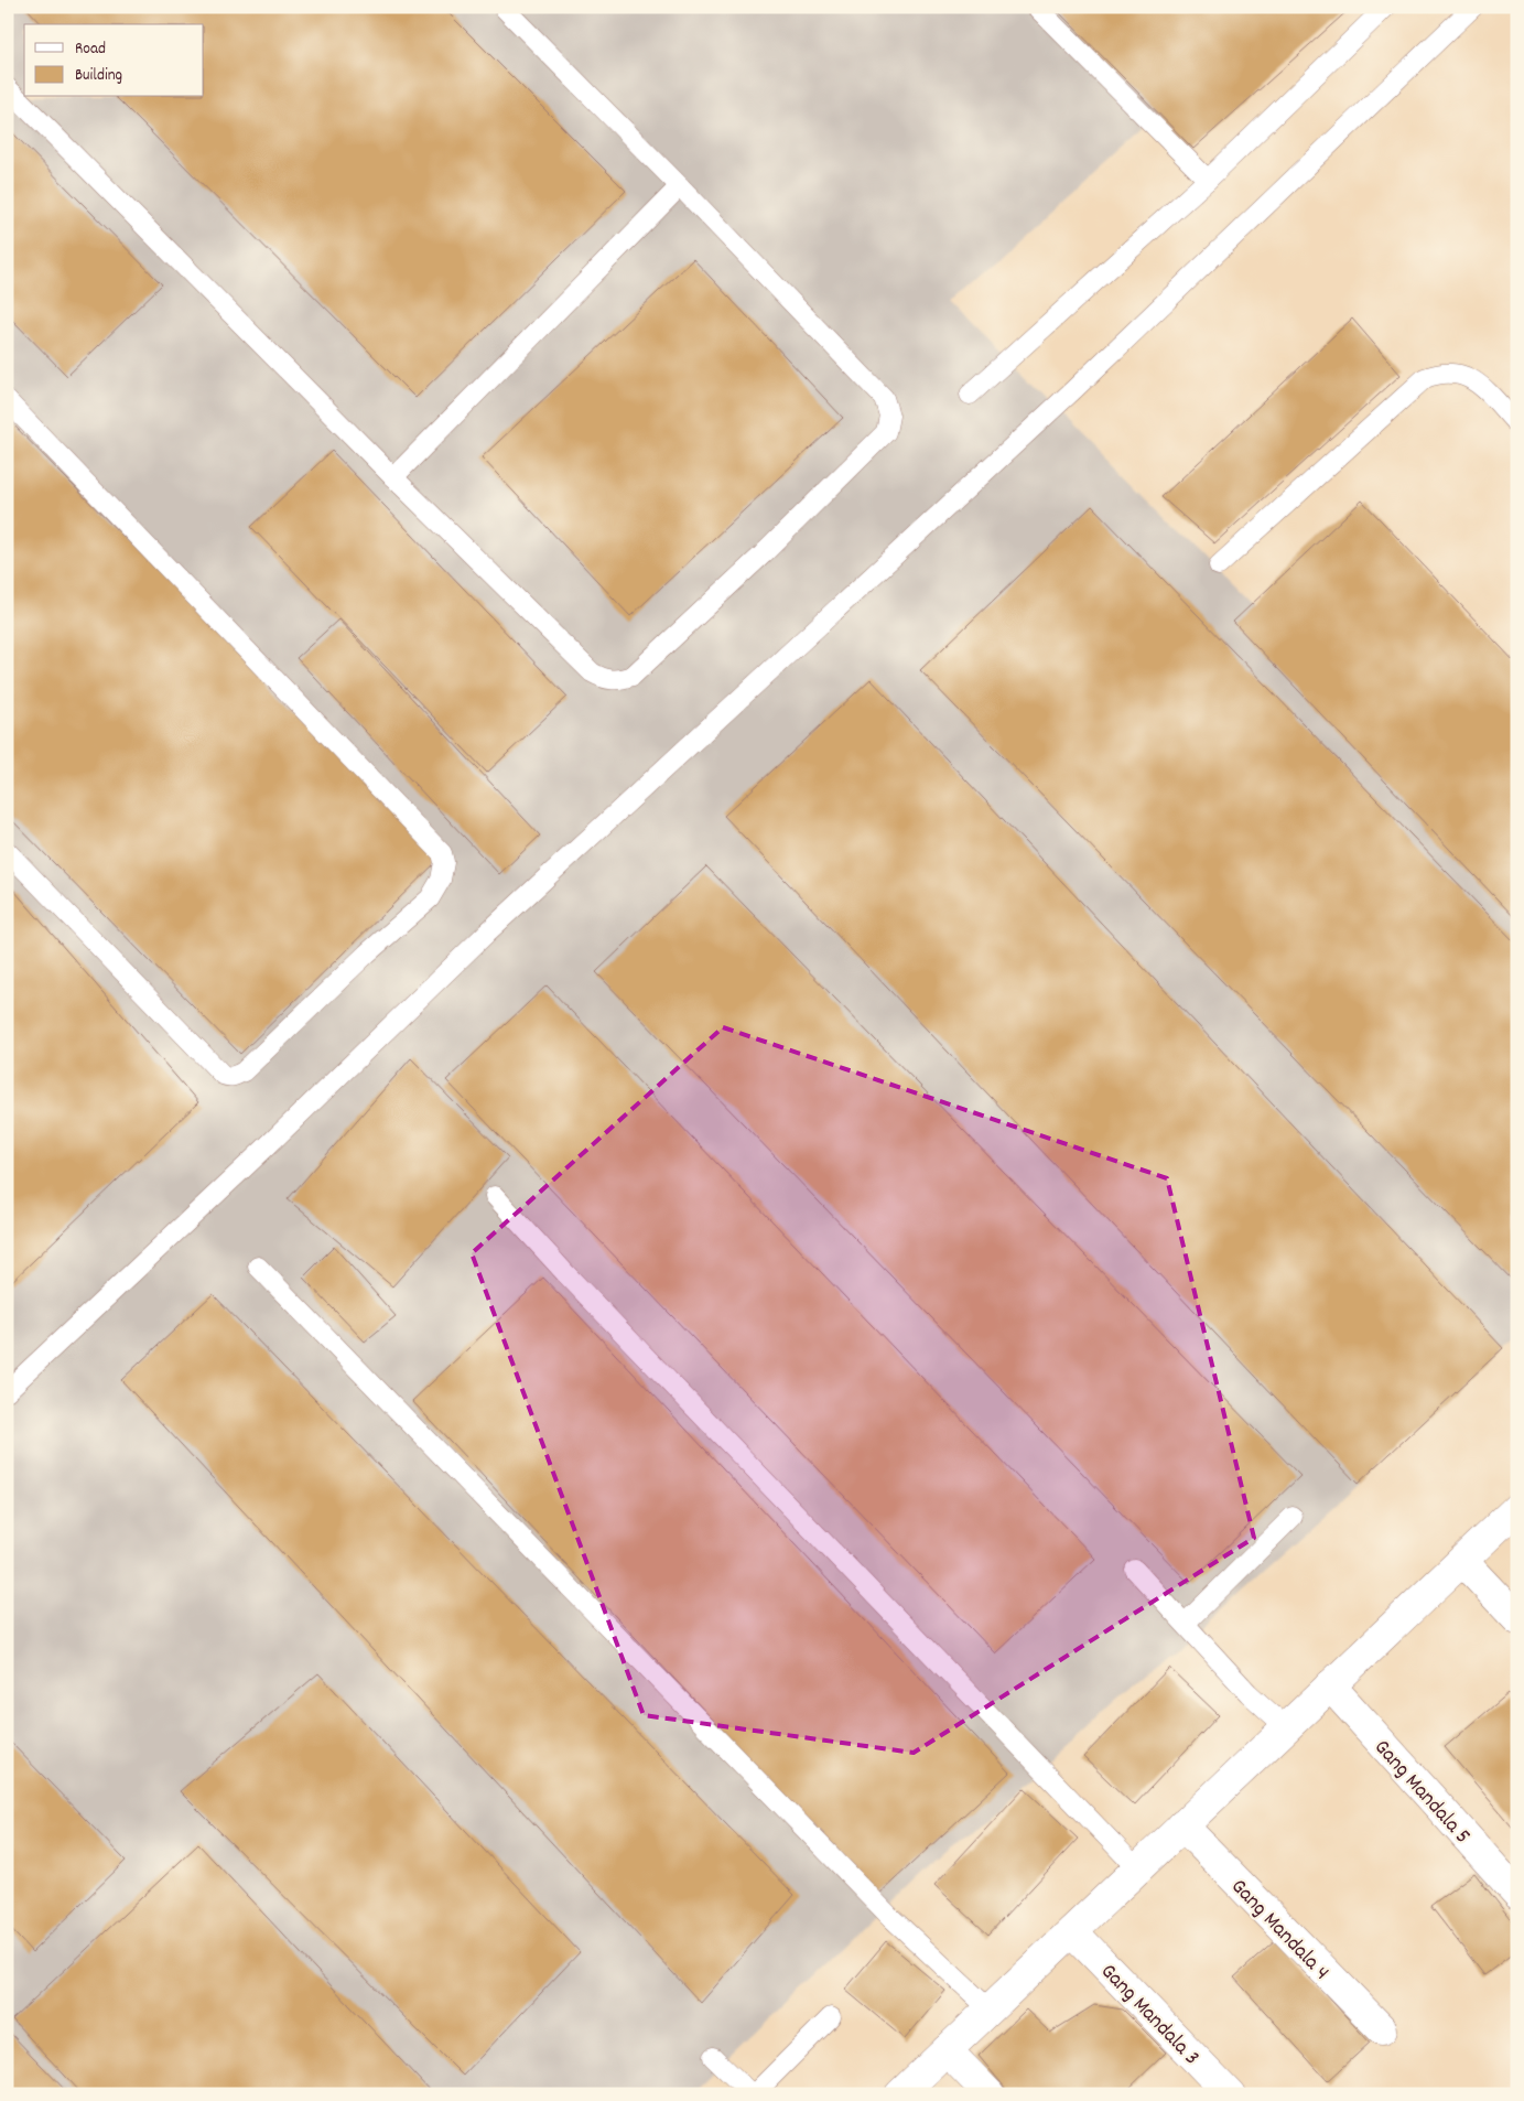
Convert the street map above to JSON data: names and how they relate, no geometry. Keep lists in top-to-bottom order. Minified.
{"streets":{"street":["Gang Mandala 5","Gang Mandala 4","Gang Mandala 3"]},"legend":["Road","Building"]}
